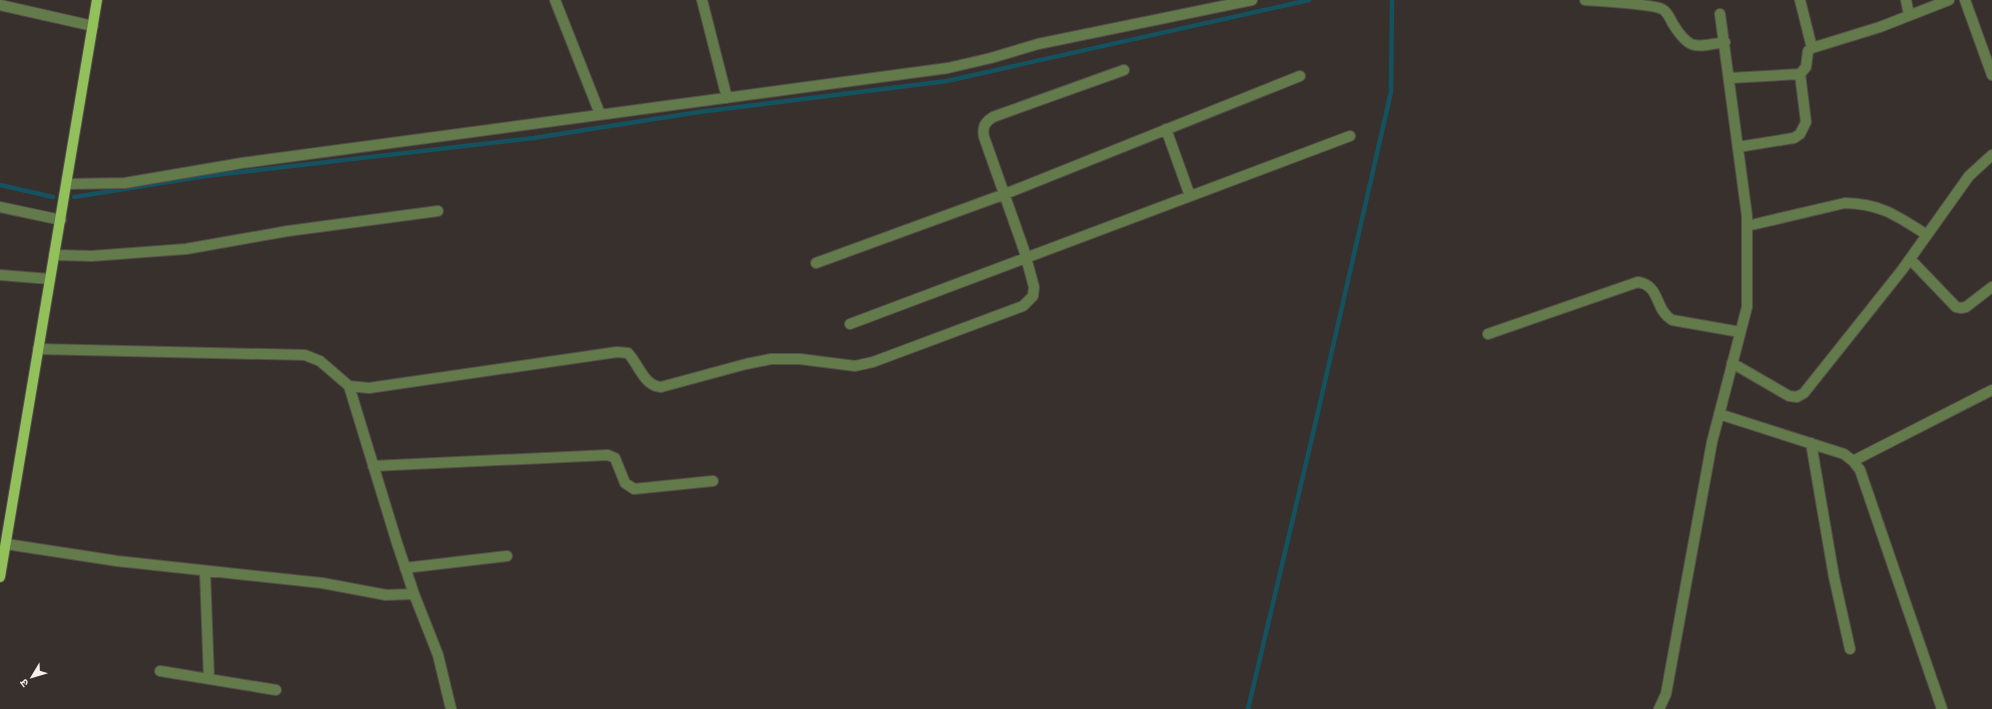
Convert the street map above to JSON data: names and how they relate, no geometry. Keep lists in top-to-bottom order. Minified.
{"north":"bottom left"}
